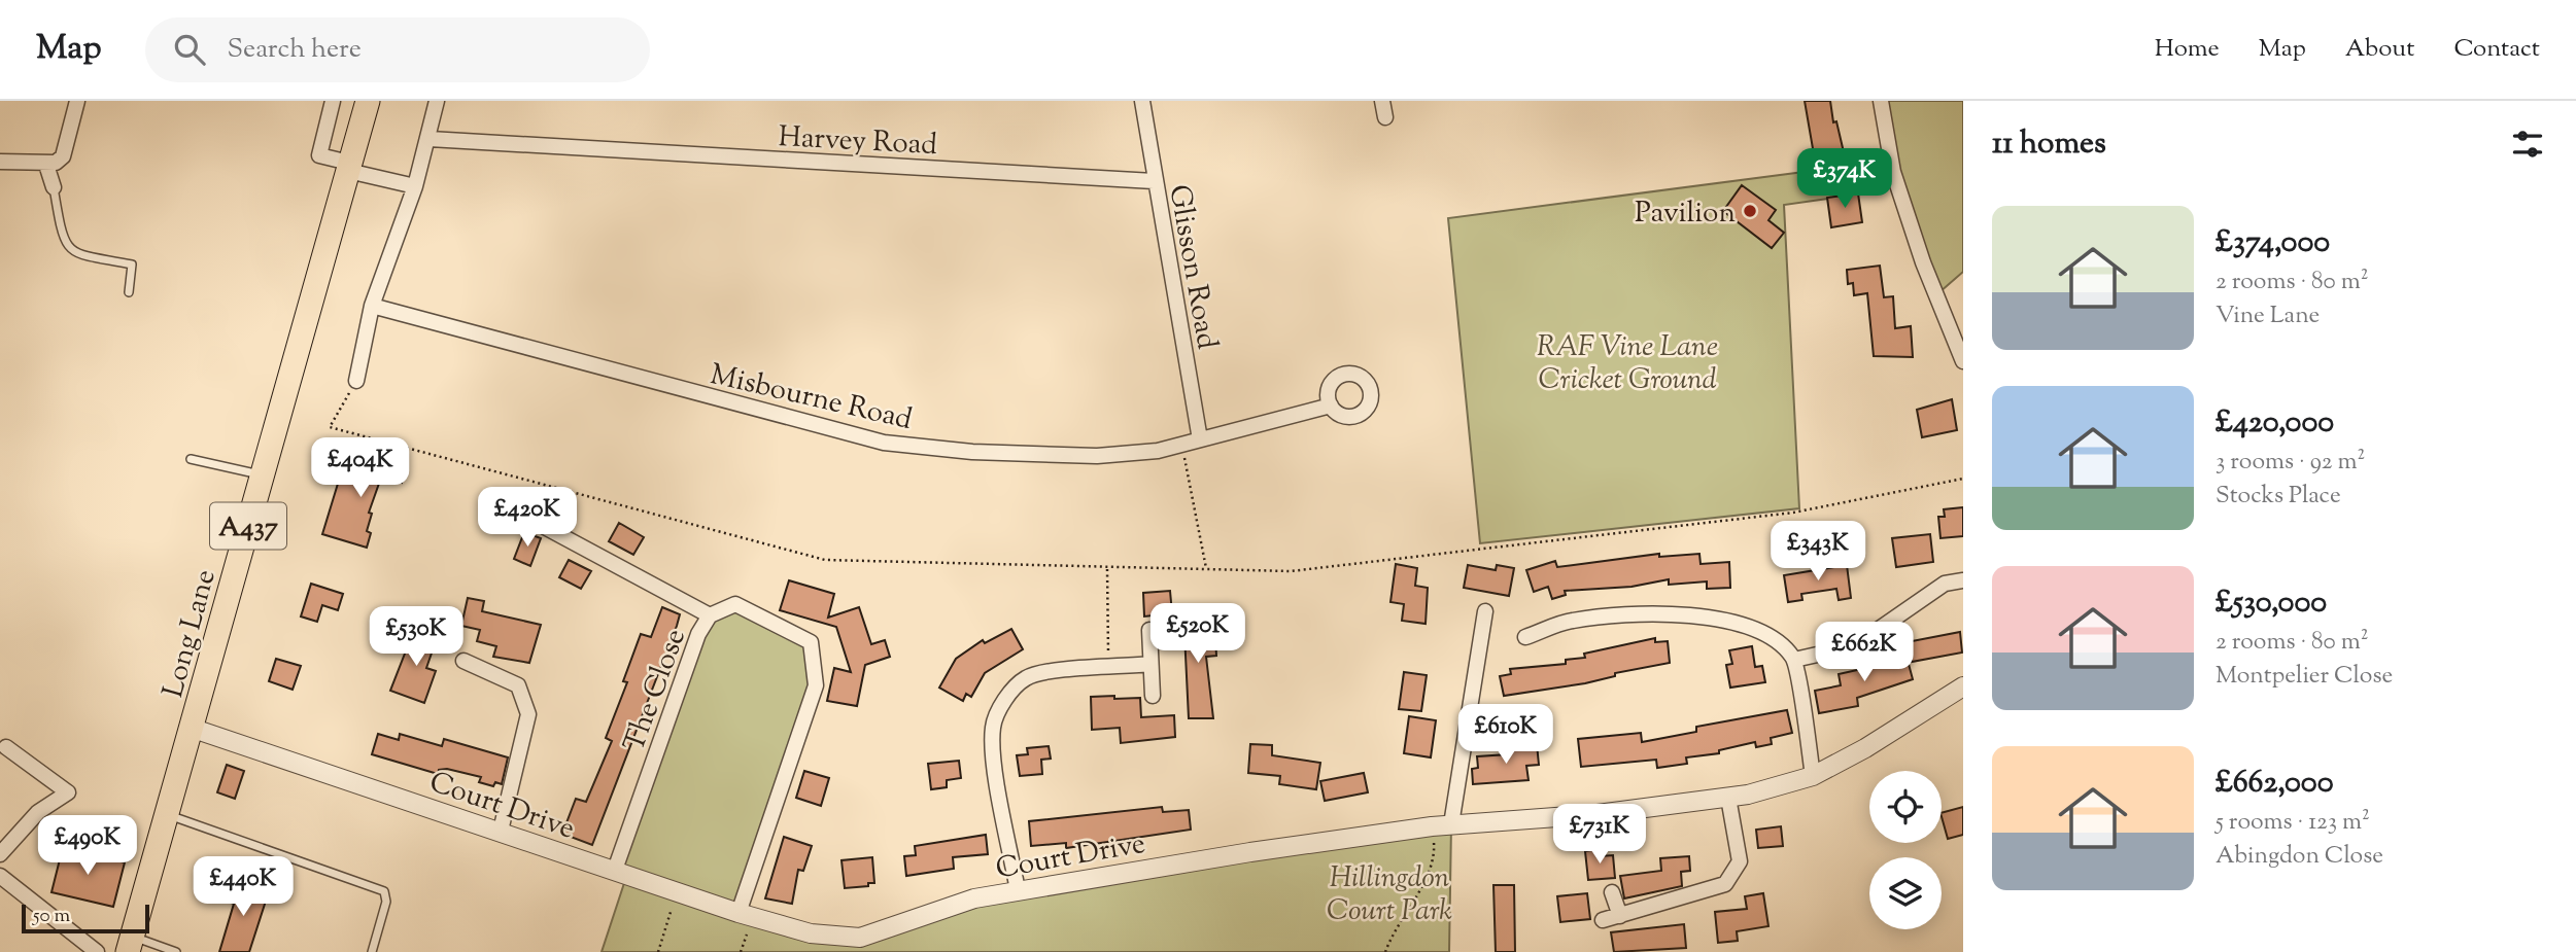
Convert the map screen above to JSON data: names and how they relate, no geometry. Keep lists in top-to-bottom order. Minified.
{"streets":{"main road":["A437","Long Lane"],"street":["Harvey Road","Glisson Road","Misbourne Road","The Close","Court Drive"]},"crossings":[["Harvey Road","Glisson Road"],["Glisson Road","Misbourne Road"],["Long Lane","Court Drive"],["The Close","Court Drive"]],"parks":["RAF Vine Lane Cricket Ground","Hillingdon Court Park"],"places":["Pavilion"],"scale_bar":"50 m","page":{"header":"Map","search":"Search here","nav":["Home","Map","About","Contact"],"heading":"11 homes","price":["£374K","£404K","£420K","£343K","£520K","£530K","£662K","£610K","£731K","£490K","£440K"],"list":[{"name":"£374,000","note":"2 rooms · 80 m² · Vine Lane"},{"name":"£420,000","note":"3 rooms · 92 m² · Stocks Place"},{"name":"£530,000","note":"2 rooms · 80 m² · Montpelier Close"},{"name":"£662,000","note":"5 rooms · 123 m² · Abingdon Close"}],"scale":"50 m"}}
